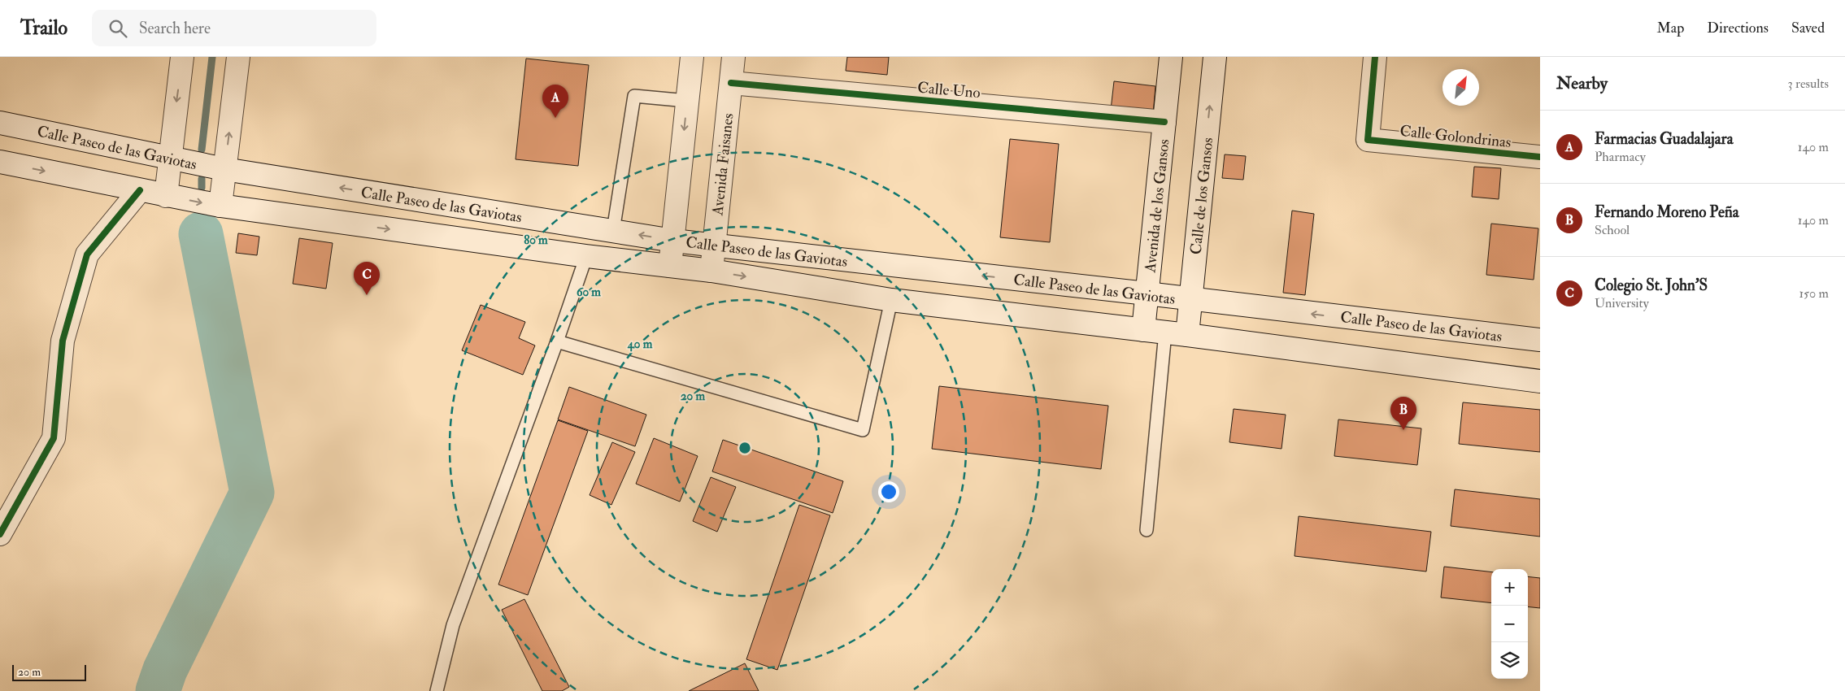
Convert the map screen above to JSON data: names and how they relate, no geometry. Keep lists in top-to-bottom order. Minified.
{"streets":{"main road":["Calle Uno","Calle Golondrinas","Calle Paseo de las Gaviotas","Avenida Faisanes","Calle de los Gansos","Avenida de los Gansos"]},"crossings":[["Calle Uno","Avenida Faisanes"],["Calle Uno","Avenida de los Gansos"],["Calle Paseo de las Gaviotas","Avenida Faisanes"],["Calle Paseo de las Gaviotas","Calle de los Gansos"],["Calle Paseo de las Gaviotas","Avenida de los Gansos"]],"one_way":["Calle de los Gansos"],"scale_bar":"20 m","north":"top right","page":{"header":"Trailo","search":"Search here","nav":["Map","Directions","Saved"],"heading":["Nearby","3 results"],"pins":["A","C","B"],"list":[{"mark":"A","name":"Farmacias Guadalajara","note":"Pharmacy","value":"140 m"},{"mark":"B","name":"Fernando Moreno Peña","note":"School","value":"140 m"},{"mark":"C","name":"Colegio St. John'S","note":"University","value":"150 m"}],"map_buttons":["+","−"],"scale":"20 m"},"rings":["80 m","60 m","40 m","20 m"]}
